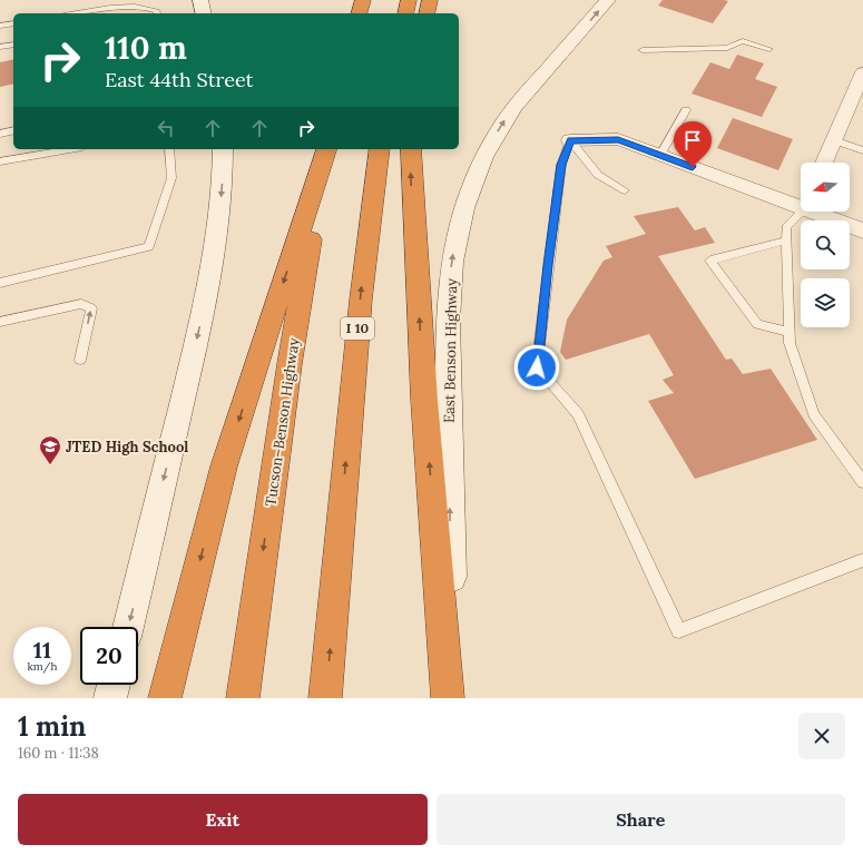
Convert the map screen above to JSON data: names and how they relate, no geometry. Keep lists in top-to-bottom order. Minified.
{"streets":{"highway":["I 10","Tucson–Benson Highway"],"main road":["East Benson Highway"]},"one_way":["East Benson Highway"],"places":{"school or university":["JTED High School"]},"north":"left","page":{"turn":["110 m","East 44th Street"],"speed":"11 km/h","limit":"20","heading":["1 min","160 m · 11:38"],"buttons":["Exit","Share"]}}
